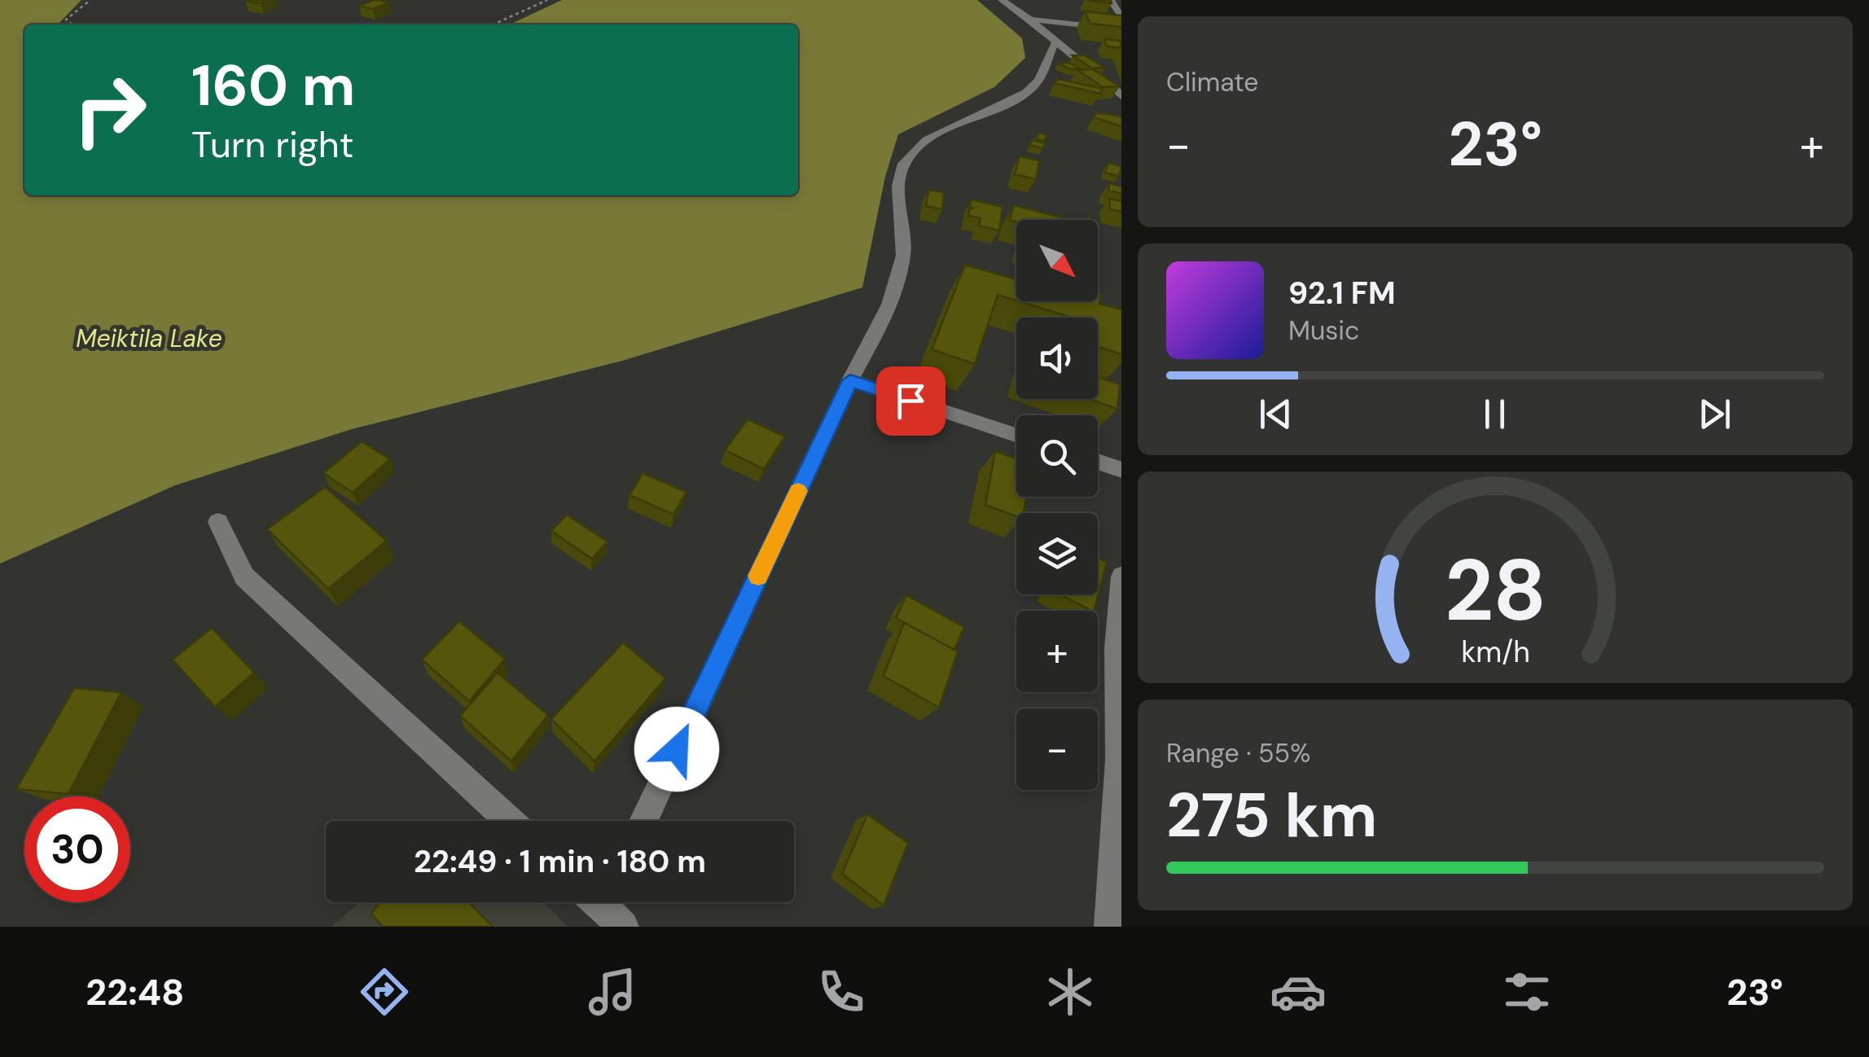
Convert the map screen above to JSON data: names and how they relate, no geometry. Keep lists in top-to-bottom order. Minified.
{"water":["Meiktila Lake"],"north":"bottom right","page":{"tile":["Climate",["Range · 55%","275 km"]],"turn":["160 m","Turn right"],"heat":["−","23°","+"],"map_buttons":["+","−"],"song":["92.1 FM","Music"],"limit":"30","trip":"22:49 · 1 min · 180 m","tabs":["22:48","23°"],"gauge":["28","km/h"]}}
